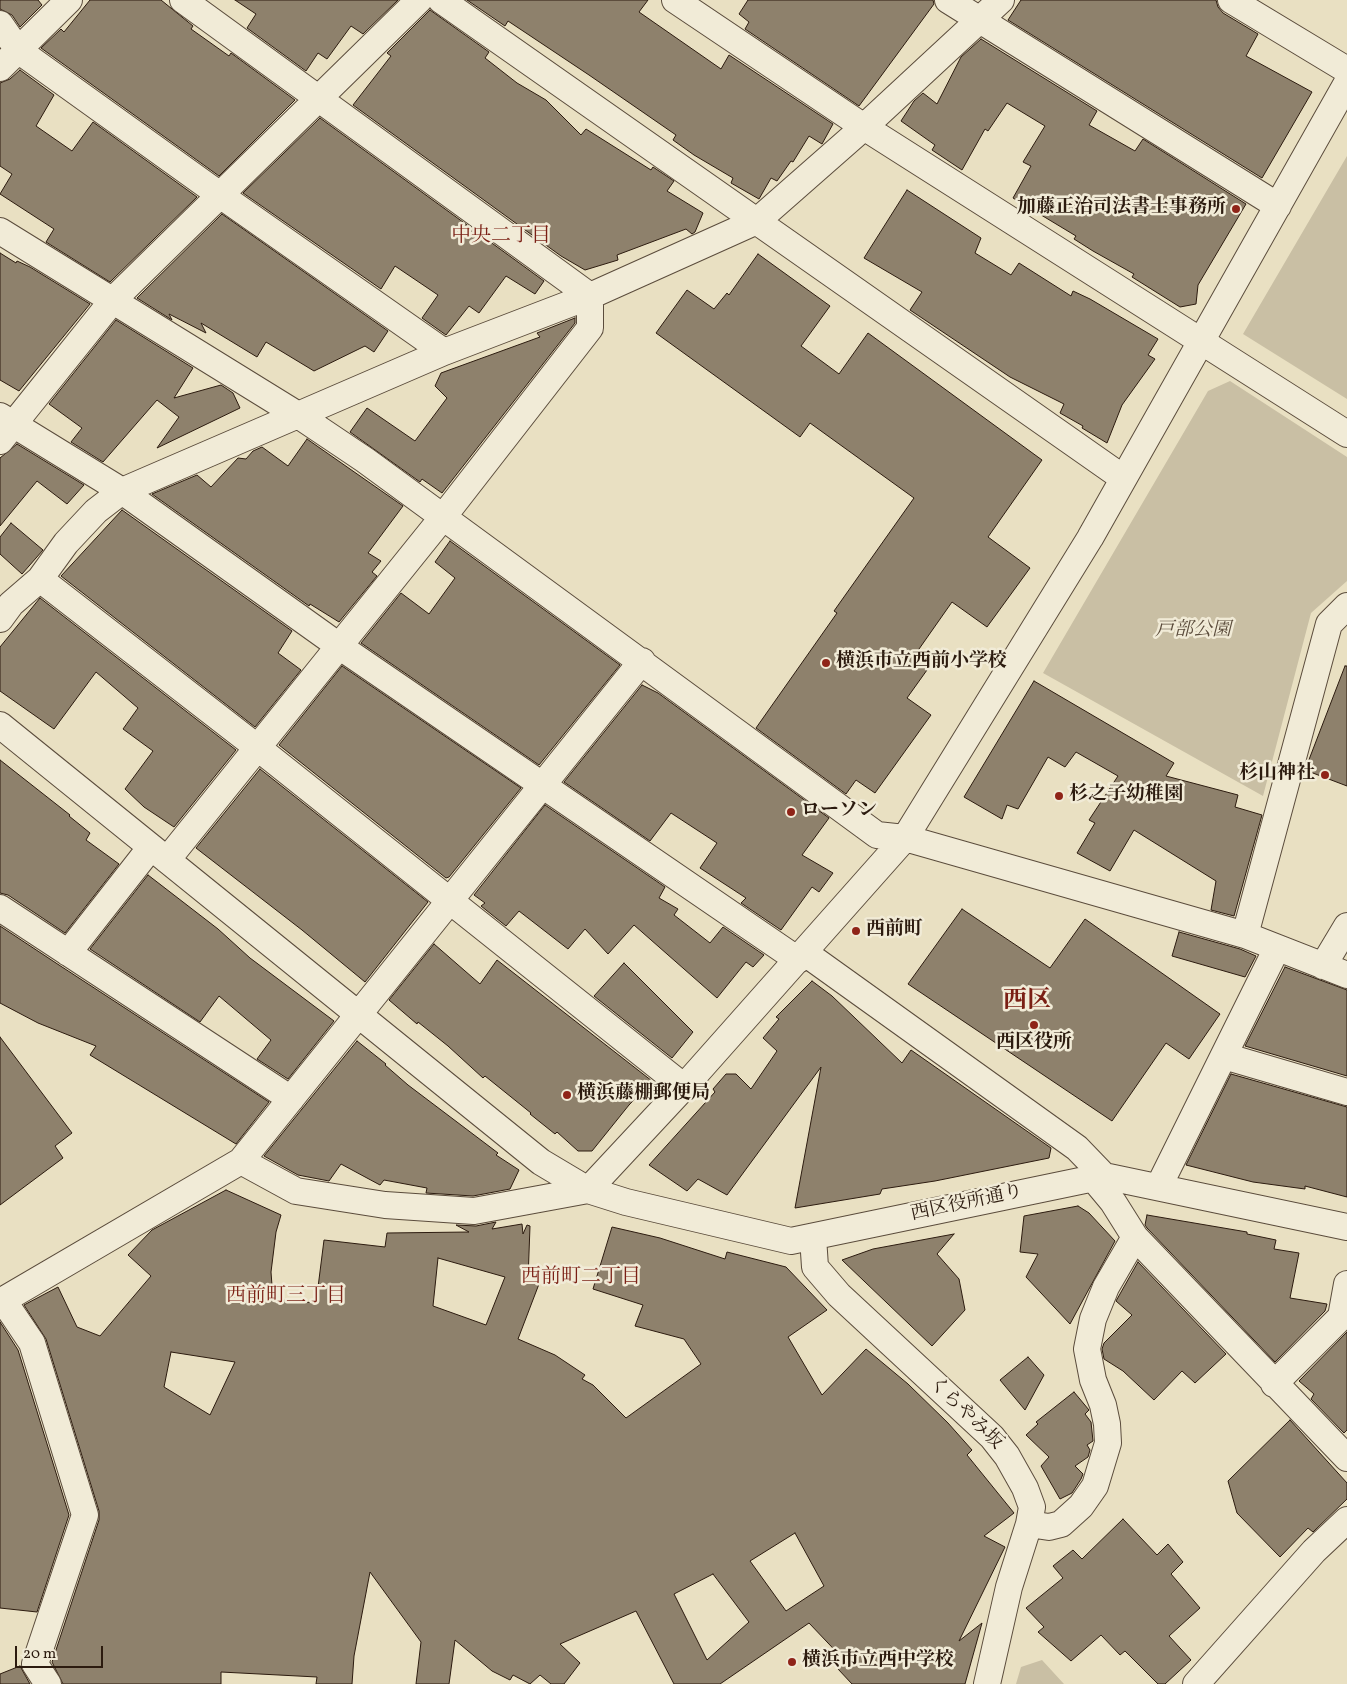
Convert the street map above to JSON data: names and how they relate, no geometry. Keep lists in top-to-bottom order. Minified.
{"streets":{"street":["西区役所通り","くらやみ坂"]},"crossings":[["西区役所通り","くらやみ坂"]],"districts":["中央二丁目","西区","西前町二丁目","西前町三丁目"],"parks":["戸部公園"],"places":["加藤正治司法書士事務所","横浜市立西前小学校","杉山神社","杉之子幼稚園","ローソン","西前町","西区役所","横浜藤棚郵便局","横浜市立西中学校"],"scale_bar":"20 m"}
